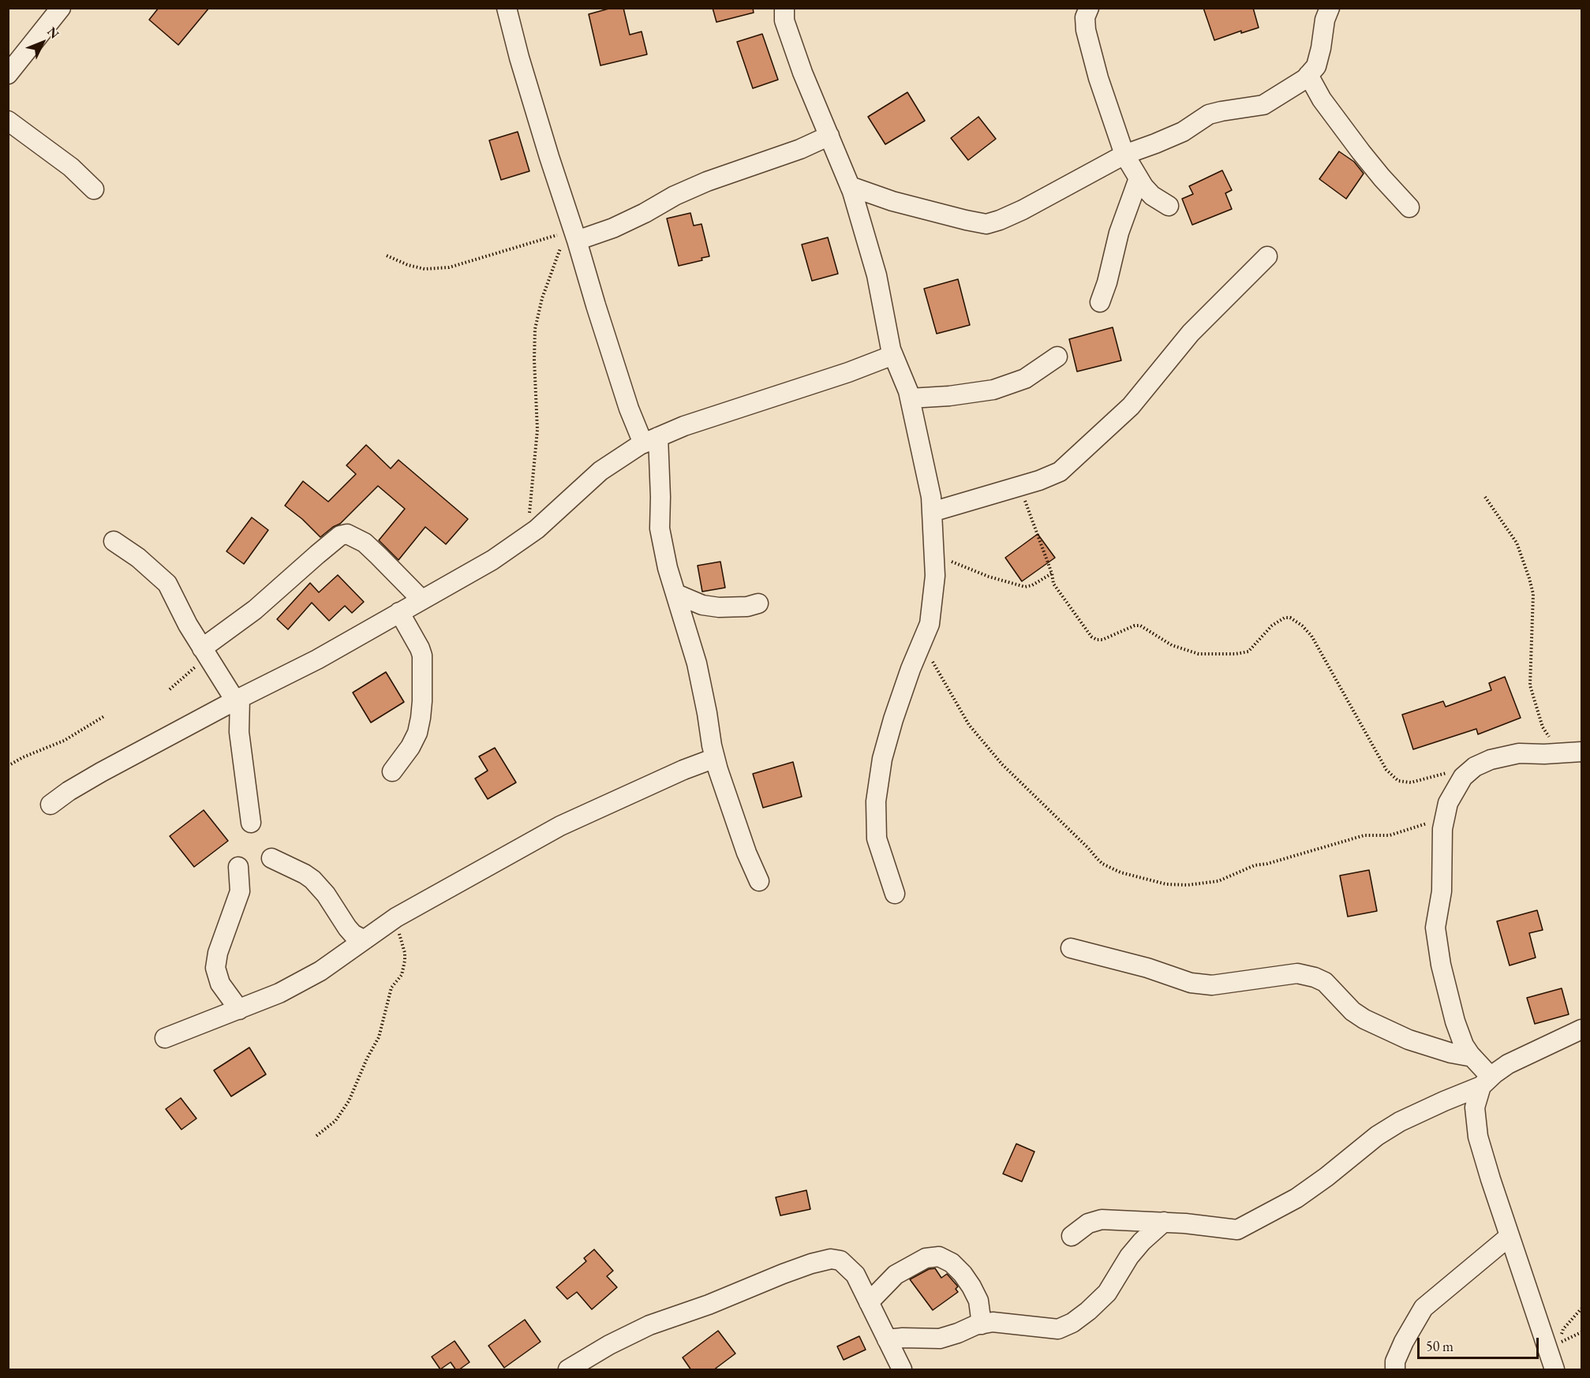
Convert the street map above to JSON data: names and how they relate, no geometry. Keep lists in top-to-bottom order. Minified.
{"scale_bar":"50 m","north":"top right"}
